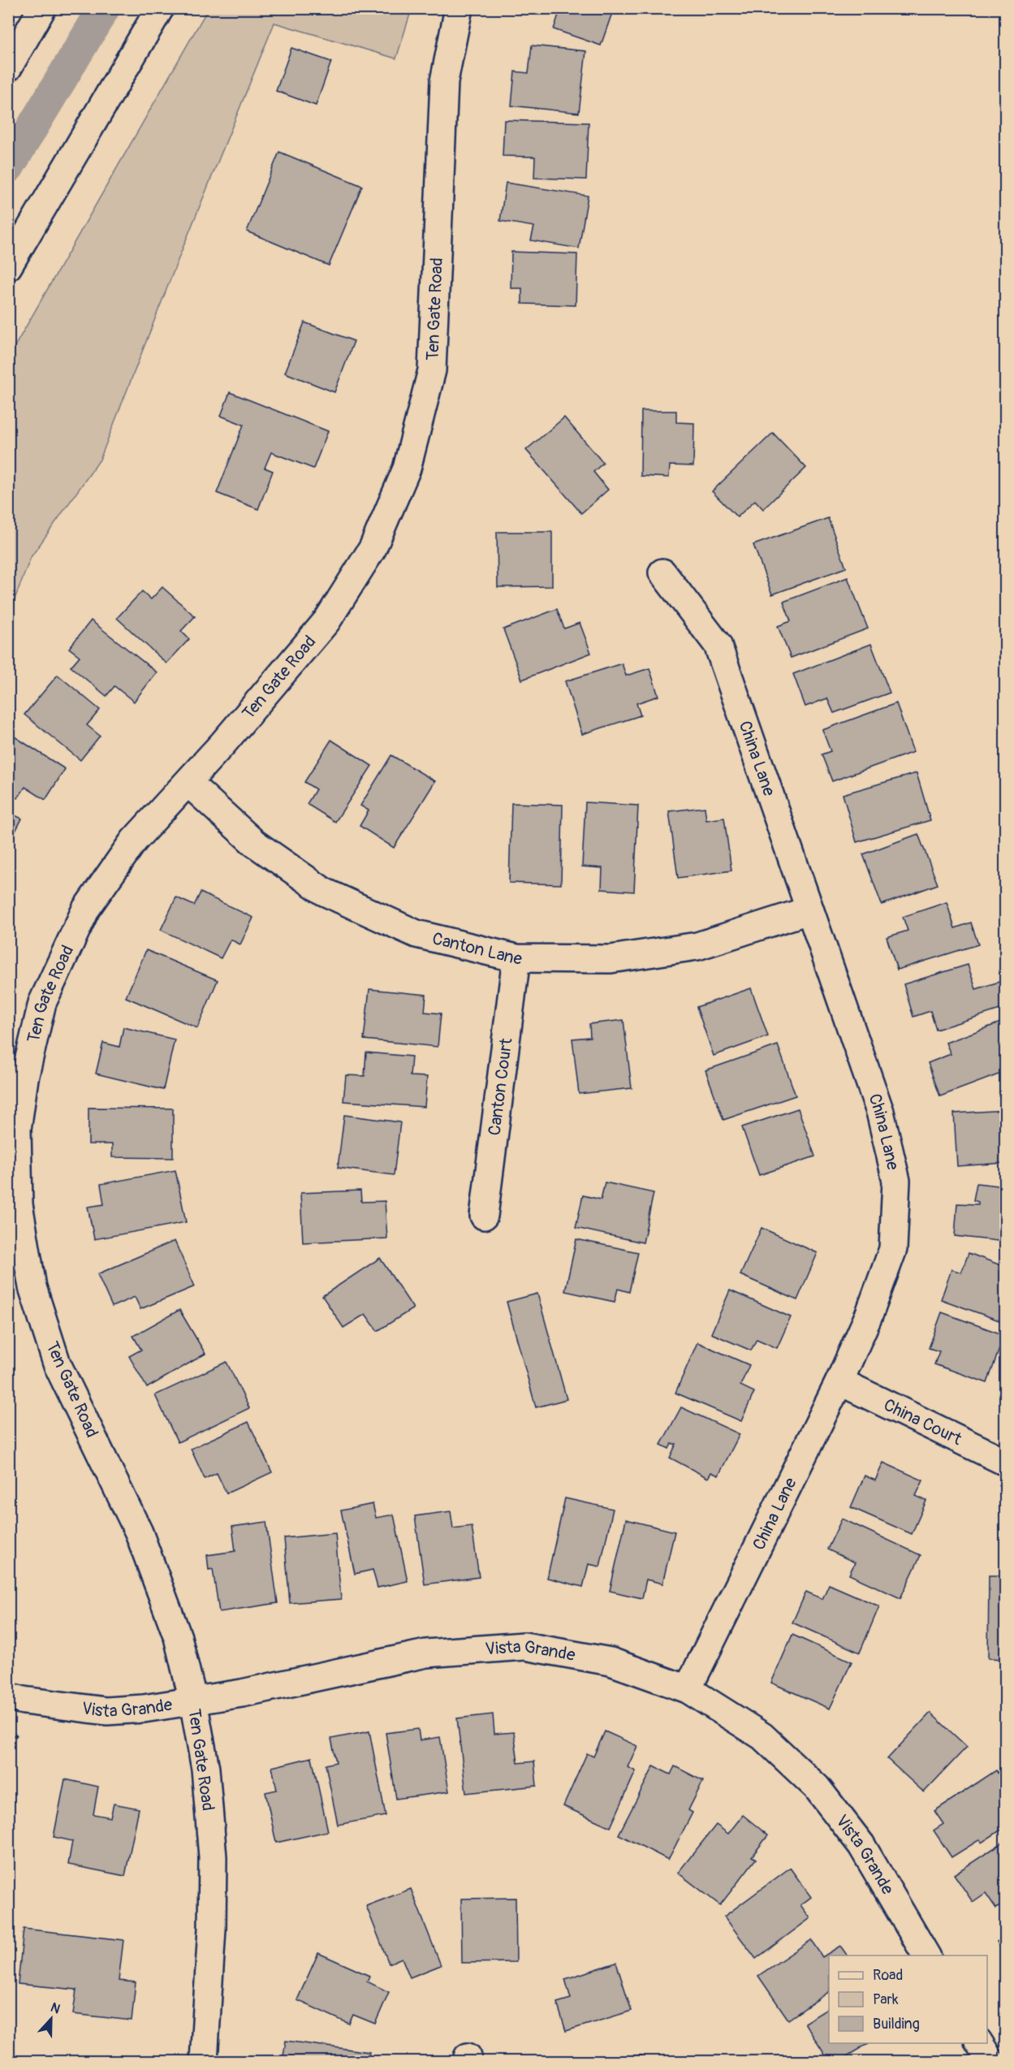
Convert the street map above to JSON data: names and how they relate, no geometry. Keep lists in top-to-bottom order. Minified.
{"streets":{"street":["Ten Gate Road","China Lane","Canton Lane","Canton Court","China Court","Vista Grande"]},"crossings":[["Ten Gate Road","Canton Lane"],["Ten Gate Road","Vista Grande"],["China Lane","Canton Lane"],["China Lane","China Court"],["China Lane","Vista Grande"],["Canton Lane","Canton Court"]],"legend":["Road","Park","Building"],"north":"top"}
